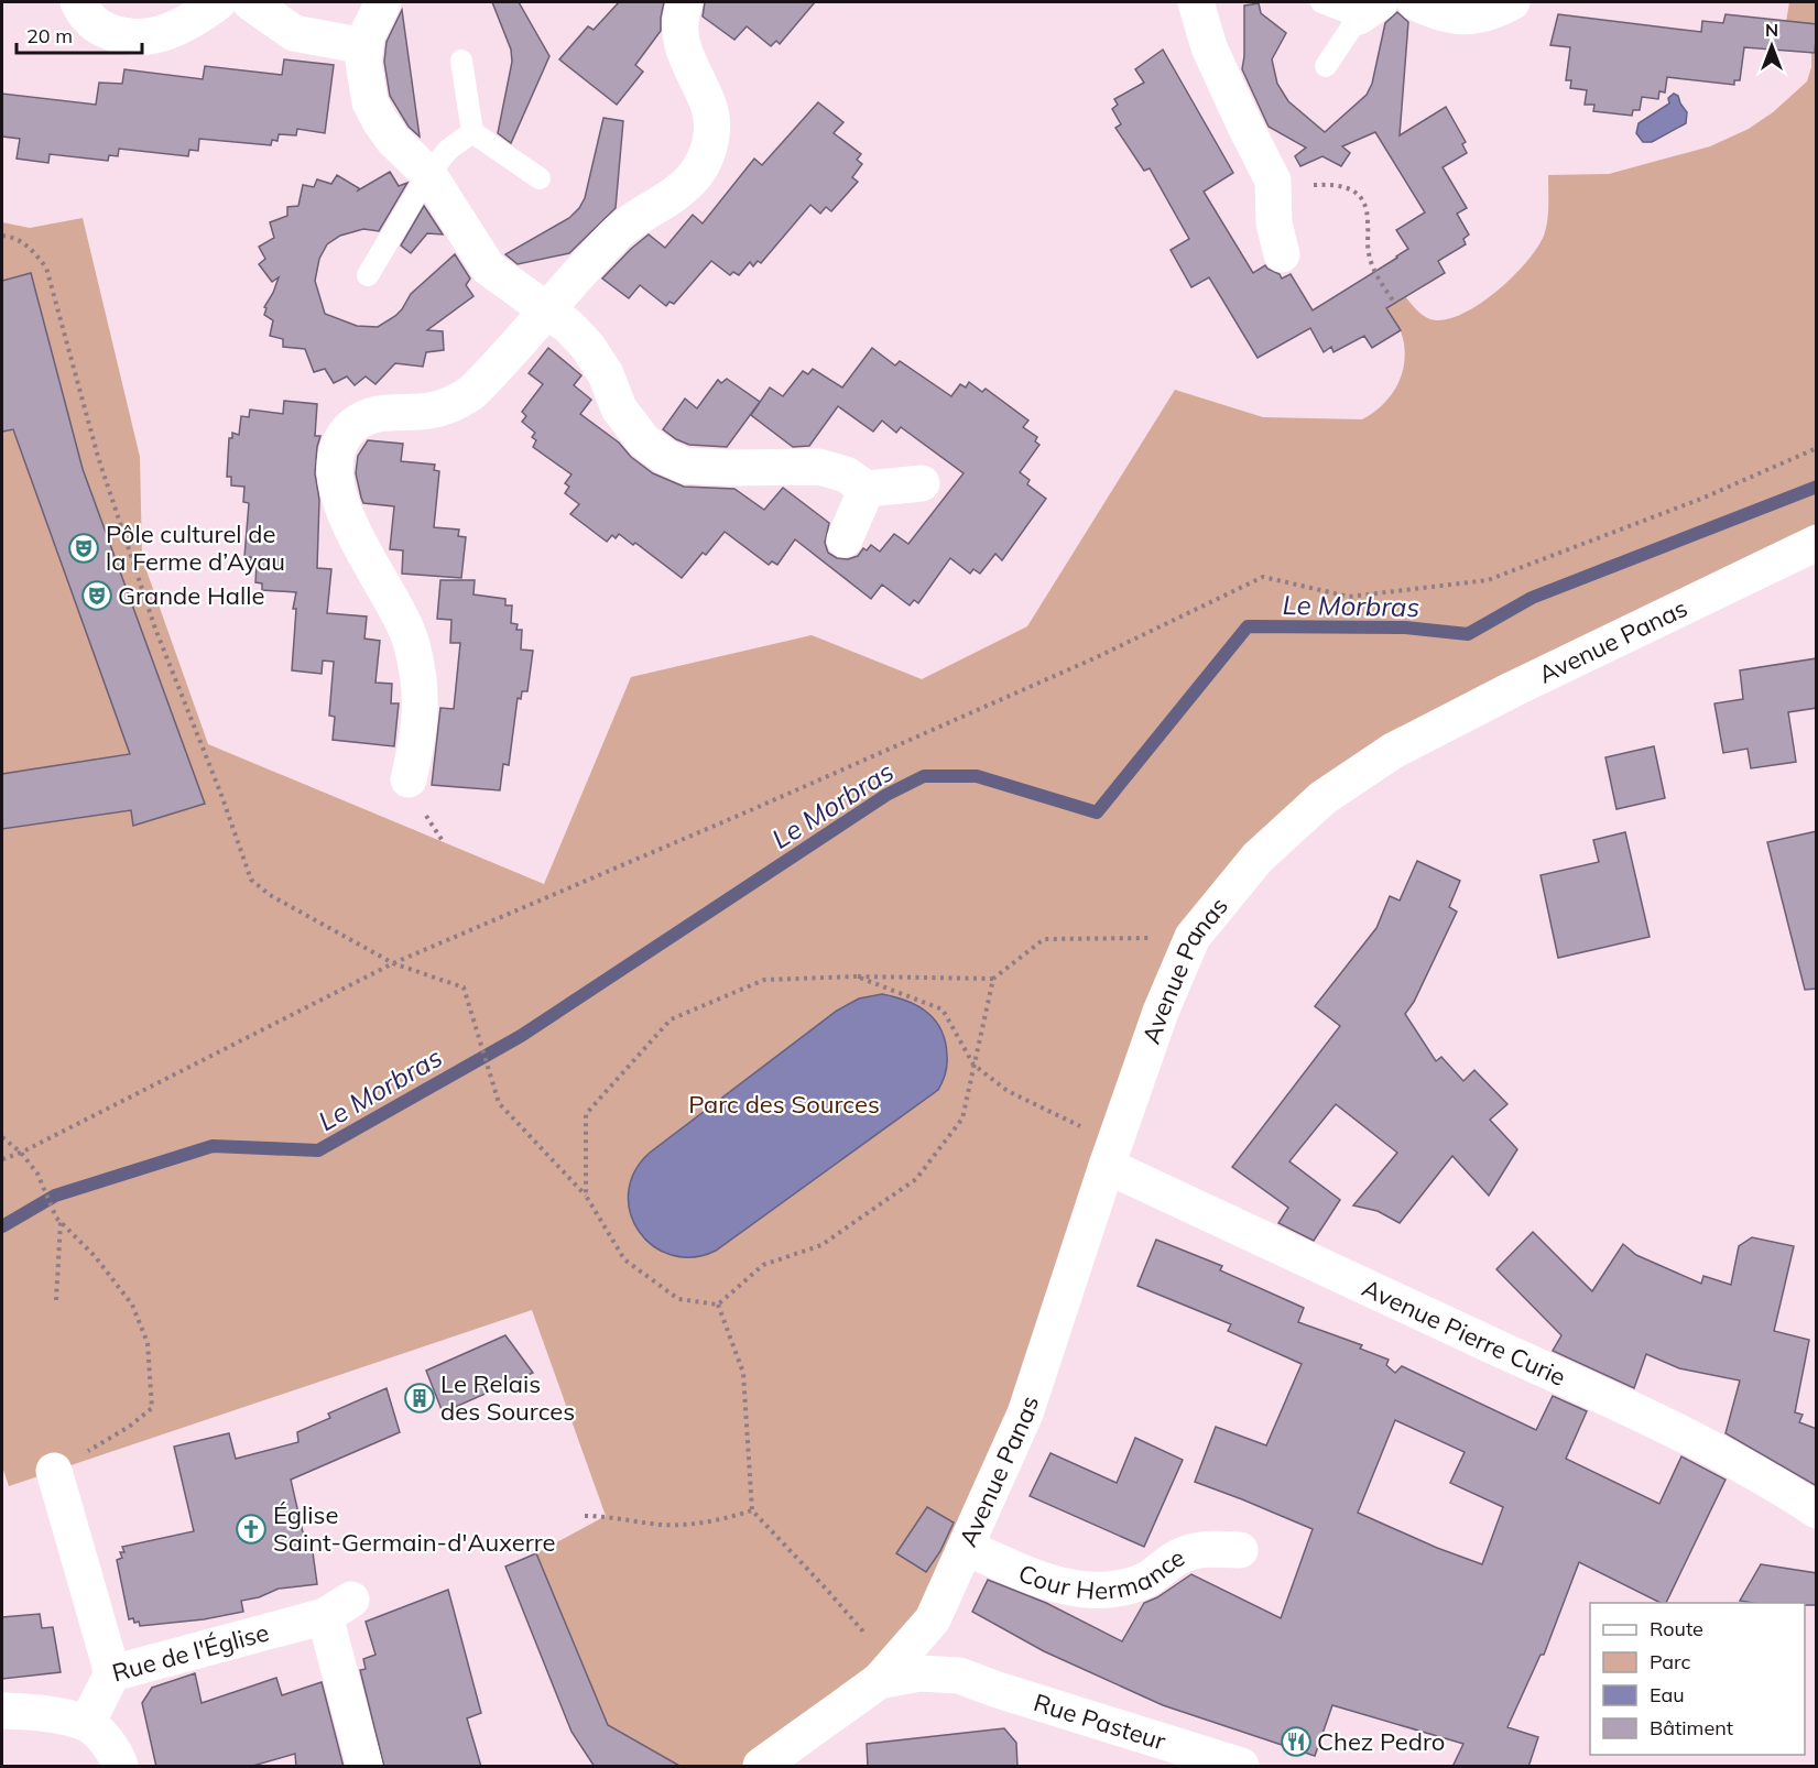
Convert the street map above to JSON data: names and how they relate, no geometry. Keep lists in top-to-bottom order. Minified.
{"streets":{"street":["Avenue Panas","Avenue Pierre Curie","Cour Hermance","Rue de l'Église","Rue Pasteur"]},"crossings":[["Avenue Panas","Avenue Pierre Curie"],["Avenue Panas","Cour Hermance"],["Avenue Panas","Rue Pasteur"]],"water":["Le Morbras"],"parks":["Parc des Sources"],"places":{"theatre":["Pôle culturel de la Ferme d’Ayau","Grande Halle"],"building":["Le Relais des Sources"],"church":["Église Saint-Germain-d'Auxerre"],"restaurant":["Chez Pedro"]},"legend":["Route","Parc","Eau","Bâtiment"],"scale_bar":"20 m","north":"top"}
